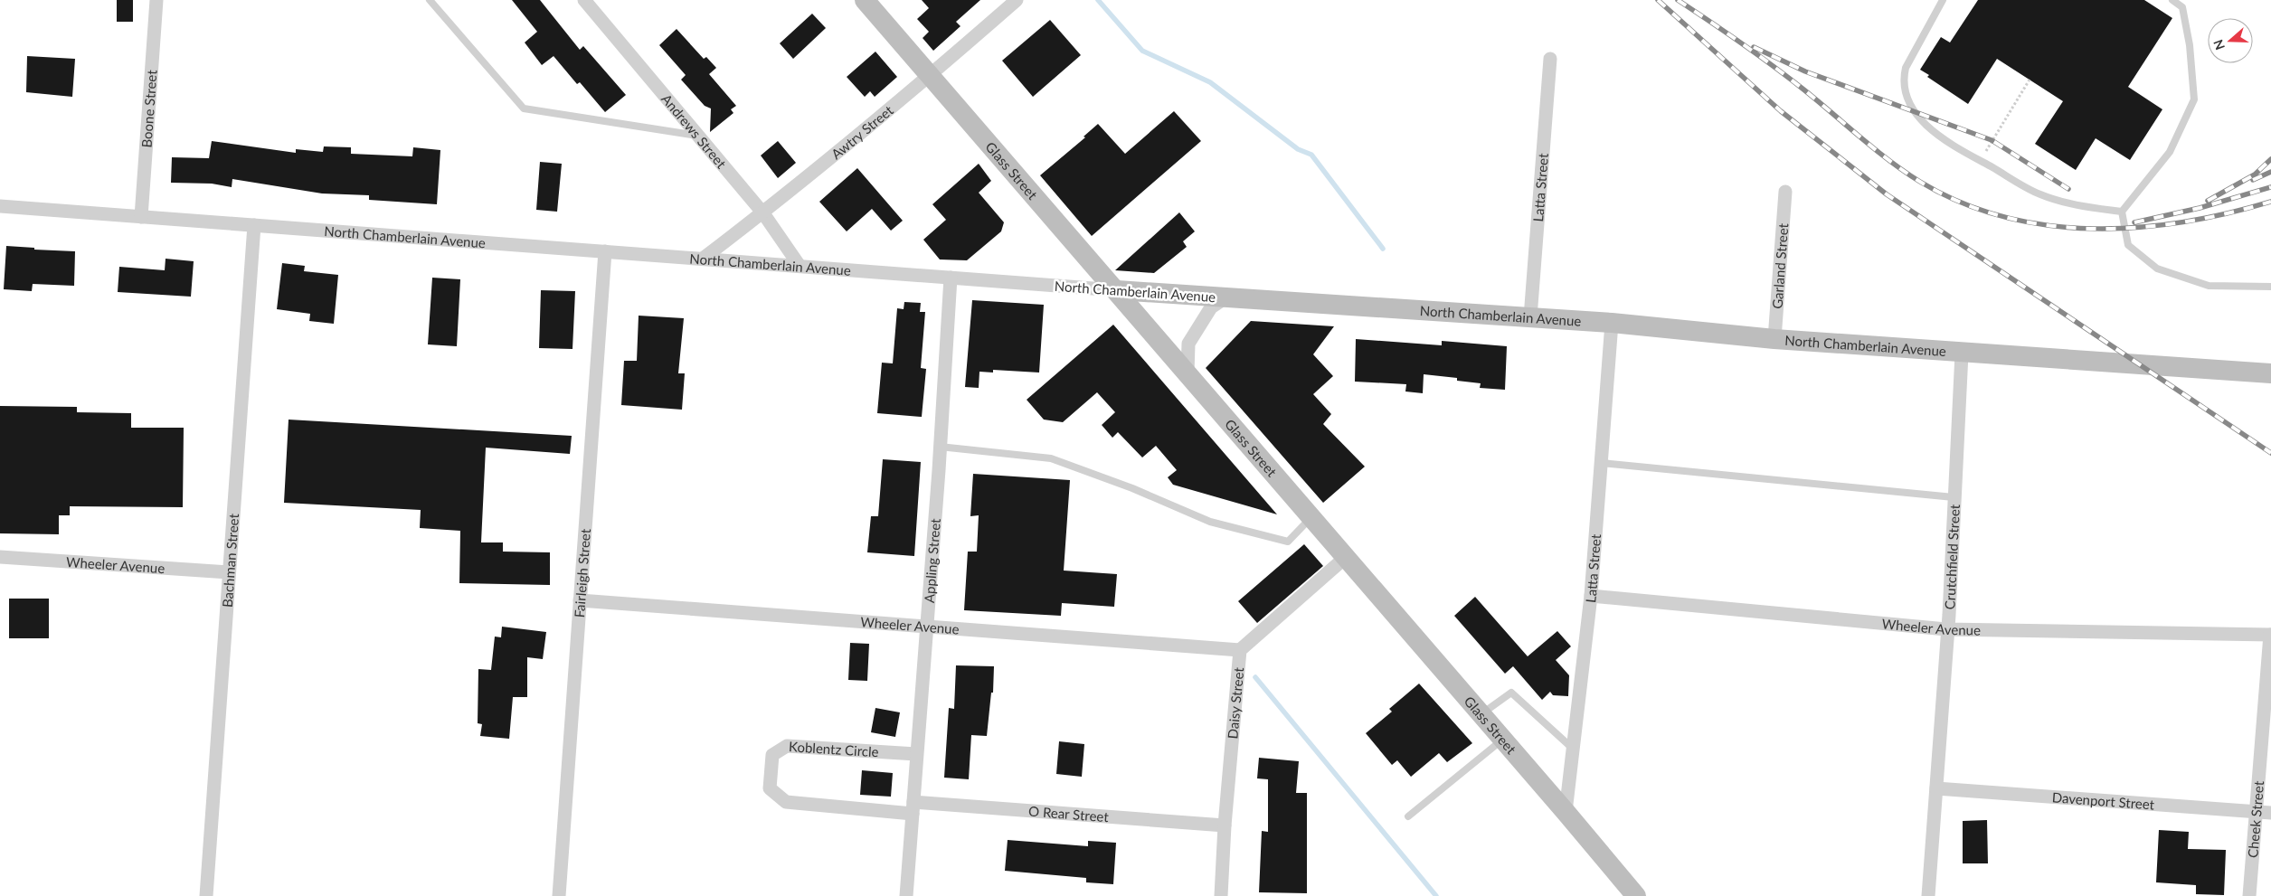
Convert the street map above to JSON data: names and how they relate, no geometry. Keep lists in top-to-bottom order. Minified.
{"streets":{"main road":["Glass Street","North Chamberlain Avenue"],"street":["Boone Street","Andrews Street","Awtry Street","Latta Street","Garland Street","Crutchfield Street","Appling Street","Bachman Street","Wheeler Avenue","Fairleigh Street","Daisy Street","Koblentz Circle","Davenport Street","O Rear Street","Cheek Street"]},"crossings":[["Boone Street","North Chamberlain Avenue"],["Andrews Street","Awtry Street"],["Andrews Street","North Chamberlain Avenue"],["Awtry Street","Glass Street"],["Awtry Street","North Chamberlain Avenue"],["Glass Street","Latta Street"],["Glass Street","North Chamberlain Avenue"],["Glass Street","Daisy Street"],["Latta Street","North Chamberlain Avenue"],["Latta Street","Wheeler Avenue"],["North Chamberlain Avenue","Garland Street"],["North Chamberlain Avenue","Crutchfield Street"],["North Chamberlain Avenue","Appling Street"],["North Chamberlain Avenue","Bachman Street"],["North Chamberlain Avenue","Fairleigh Street"],["Crutchfield Street","Wheeler Avenue"],["Crutchfield Street","Davenport Street"],["Appling Street","Wheeler Avenue"],["Appling Street","Koblentz Circle"],["Appling Street","O Rear Street"],["Bachman Street","Wheeler Avenue"],["Wheeler Avenue","Fairleigh Street"],["Wheeler Avenue","Daisy Street"],["Wheeler Avenue","Cheek Street"],["Daisy Street","O Rear Street"],["Koblentz Circle","O Rear Street"],["Davenport Street","Cheek Street"]],"north":"left"}
